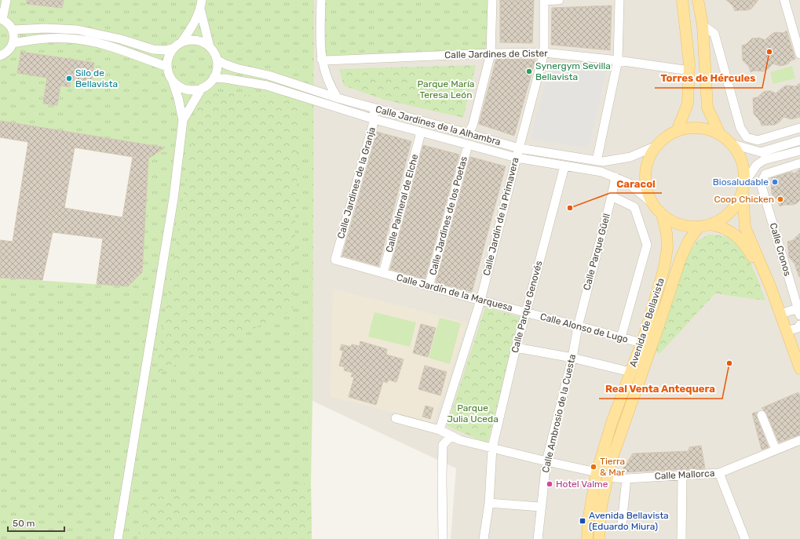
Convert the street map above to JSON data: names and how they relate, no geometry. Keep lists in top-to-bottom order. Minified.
{"streets":{"main road":["Avenida de Bellavista"],"street":["Calle Jardines de Cister","Calle Jardines de la Alhambra","Calle Jardines de la Granja","Calle Palmeral de Elche","Calle Jardines de los Poetas","Calle Jardín de la Primavera","Calle Cronos","Calle Parque Güell","Calle Jardín de la Marquesa","Calle Parque Genovés","Calle Alonso de Lugo","Calle Ambrosio de la Cuesta","Calle Mallorca"]},"crossings":[["Calle Jardines de Cister","Calle Jardín de la Primavera"],["Calle Jardines de la Alhambra","Calle Jardines de la Granja"],["Calle Jardines de la Alhambra","Calle Palmeral de Elche"],["Calle Jardines de la Alhambra","Calle Jardines de los Poetas"],["Calle Jardines de la Alhambra","Calle Jardín de la Primavera"],["Calle Jardines de la Alhambra","Calle Parque Güell"],["Calle Jardines de la Alhambra","Calle Parque Genovés"],["Calle Jardines de la Alhambra","Avenida de Bellavista"],["Calle Jardines de la Granja","Calle Jardín de la Marquesa"],["Calle Palmeral de Elche","Calle Jardín de la Marquesa"],["Calle Jardines de los Poetas","Calle Jardín de la Marquesa"],["Calle Jardín de la Primavera","Calle Jardín de la Marquesa"],["Calle Parque Güell","Calle Alonso de Lugo"],["Calle Parque Güell","Calle Ambrosio de la Cuesta"],["Calle Jardín de la Marquesa","Calle Parque Genovés"],["Calle Jardín de la Marquesa","Calle Alonso de Lugo"],["Calle Parque Genovés","Calle Alonso de Lugo"],["Avenida de Bellavista","Calle Alonso de Lugo"],["Avenida de Bellavista","Calle Mallorca"],["Calle Alonso de Lugo","Calle Ambrosio de la Cuesta"]],"parks":["Parque María Teresa León","Parque Julia Uceda"],"places":{"other":["Torres de Hércules","Synergym Sevilla Bellavista","Silo de Bellavista","Biosaludable","Coop Chicken","Caracol","Real Venta Antequera","Tierra & Mar","Hotel Valme"],"transit":["Avenida Bellavista (Eduardo Miura)"]},"scale_bar":"50 m"}
